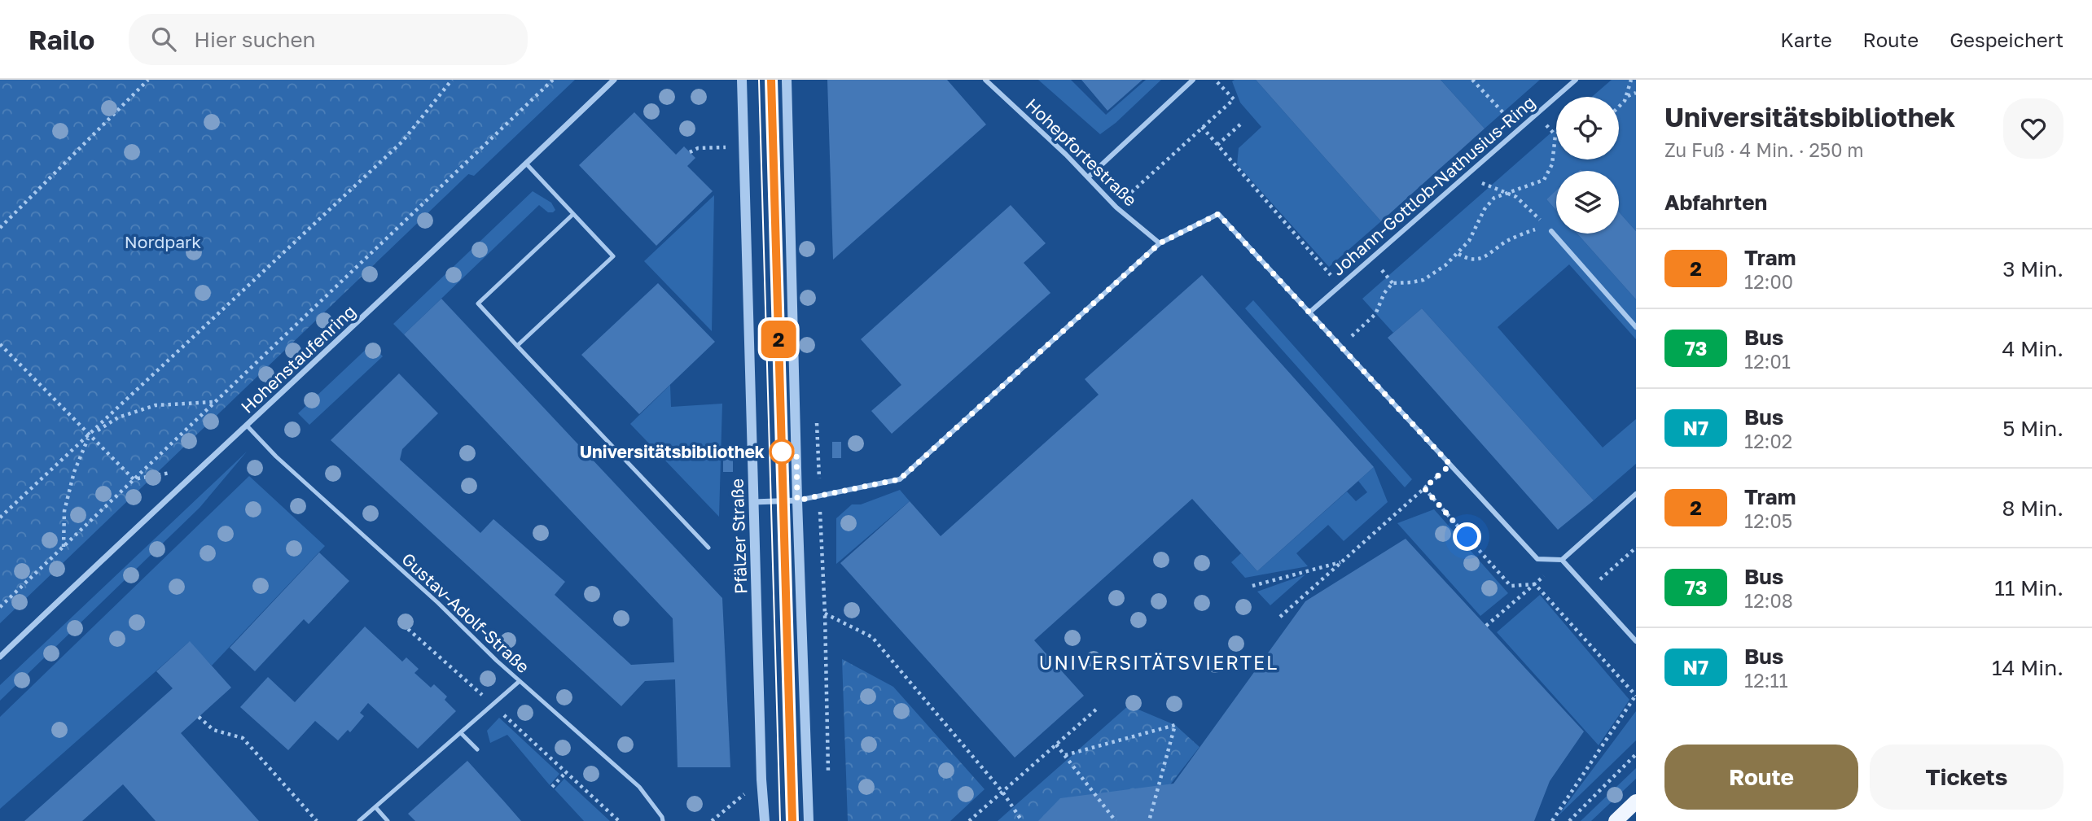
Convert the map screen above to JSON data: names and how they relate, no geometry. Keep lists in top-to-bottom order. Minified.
{"streets":{"street":["Hohepfortestraße","Johann-Gottlob-Nathusius-Ring","Hohenstaufenring","Pfälzer Straße"],"lane":["Gustav-Adolf-Straße"]},"crossings":[["Hohenstaufenring","Gustav-Adolf-Straße"]],"districts":["UNIVERSITÄTSVIERTEL"],"parks":["Nordpark"],"places":["Universitätsbibliothek"],"lines":["tram line 2"],"page":{"header":"Railo","search":"Hier suchen","nav":["Karte","Route","Gespeichert"],"on_map":"2","heading":[["Universitätsbibliothek","Zu Fuß · 4 Min. · 250 m"],"Abfahrten"],"list":[{"mark":"2","name":"Tram","note":"12:00","value":"3 Min."},{"mark":"73","name":"Bus","note":"12:01","value":"4 Min."},{"mark":"N7","name":"Bus","note":"12:02","value":"5 Min."},{"mark":"2","name":"Tram","note":"12:05","value":"8 Min."},{"mark":"73","name":"Bus","note":"12:08","value":"11 Min."},{"mark":"N7","name":"Bus","note":"12:11","value":"14 Min."}],"buttons":["Route","Tickets"]}}
